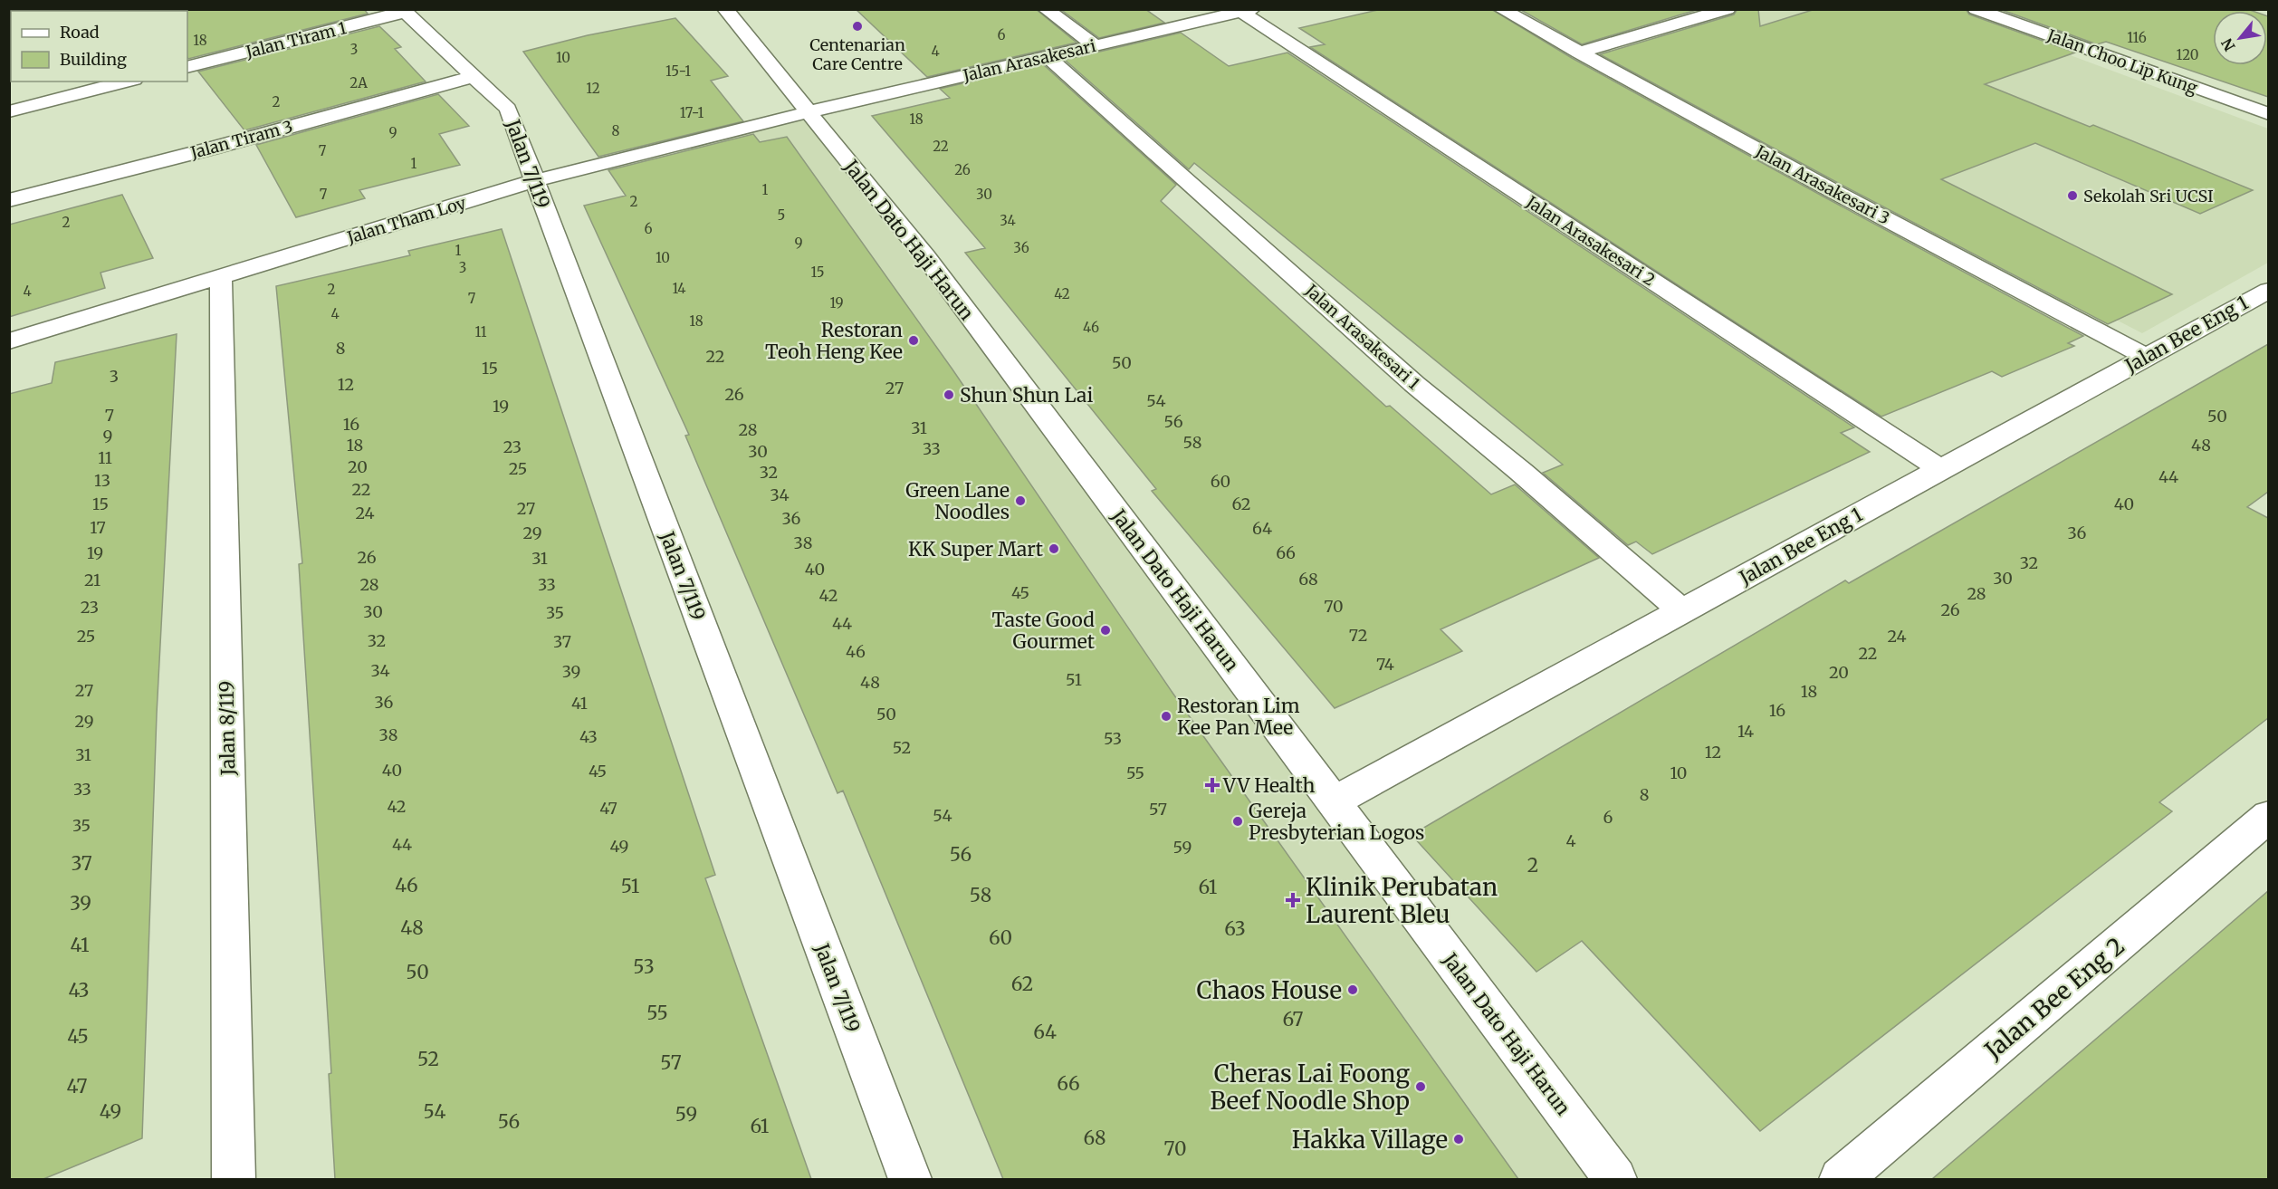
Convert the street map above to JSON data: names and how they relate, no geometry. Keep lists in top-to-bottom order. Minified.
{"streets":{"street":["Jalan Tiram 1","Jalan Arasakesari","Jalan Choo Lip Kung","Jalan Tiram 3","Jalan 7/119","Jalan Arasakesari 3","Jalan Tham Loy","Jalan Dato Haji Harun","Jalan Arasakesari 2","Jalan Bee Eng 1","Jalan Arasakesari 1","Jalan 8/119","Jalan Bee Eng 2"]},"crossings":[["Jalan Tiram 1","Jalan 7/119"],["Jalan Arasakesari","Jalan Tham Loy"],["Jalan Arasakesari","Jalan Dato Haji Harun"],["Jalan Arasakesari","Jalan Arasakesari 2"],["Jalan Arasakesari","Jalan Arasakesari 1"],["Jalan Tiram 3","Jalan 7/119"],["Jalan 7/119","Jalan Tham Loy"],["Jalan Arasakesari 3","Jalan Bee Eng 1"],["Jalan Tham Loy","Jalan Dato Haji Harun"],["Jalan Tham Loy","Jalan 8/119"],["Jalan Dato Haji Harun","Jalan Bee Eng 1"],["Jalan Arasakesari 2","Jalan Bee Eng 1"],["Jalan Bee Eng 1","Jalan Arasakesari 1"]],"places":{"other":["Centenarian Care Centre","Sekolah Sri UCSI","Restoran Teoh Heng Kee","Shun Shun Lai","Green Lane Noodles","KK Super Mart","Taste Good Gourmet","Restoran Lim Kee Pan Mee","Gereja Presbyterian Logos","Chaos House","Cheras Lai Foong Beef Noodle Shop","Hakka Village"],"health":["VV Health","Klinik Perubatan Laurent Bleu"]},"house_numbers":["6","116","18","3","4","120","10","15-1","2A","12","2","17-1","18","8","9","22","7","1","26","1","7","30","2","5","34","2","6","9","36","1","10","3","15","14","2","4","42","7","19","4","18","46","11","8","22","50","15","3","12","27","26","54","19","7","50","56","16","31","28","9","58","18","48","23","33","30","11","20","25","32","44","13","60","22","34","15","62","40","27","24","36","17","64","29","36","38","19","66","26","31","32","40","30","68","21","28","33","45","28","42","70","23","26","30","35","44","72","25","24","32","37","46","22","74","34","39","20","51","48","27","18","36","41","16","50","29","14","38","43","53","52","12","31","40","45","55","10","33","8","42","47","57","54","6","35","4","44","49","59","56","37","2","46","51","61","58","39","48","63","60","41","53","50","62","43","55","67","64","45","52","57","66","47","49","54","59","56","61","68","70"],"legend":["Road","Building"],"north":"bottom left"}
